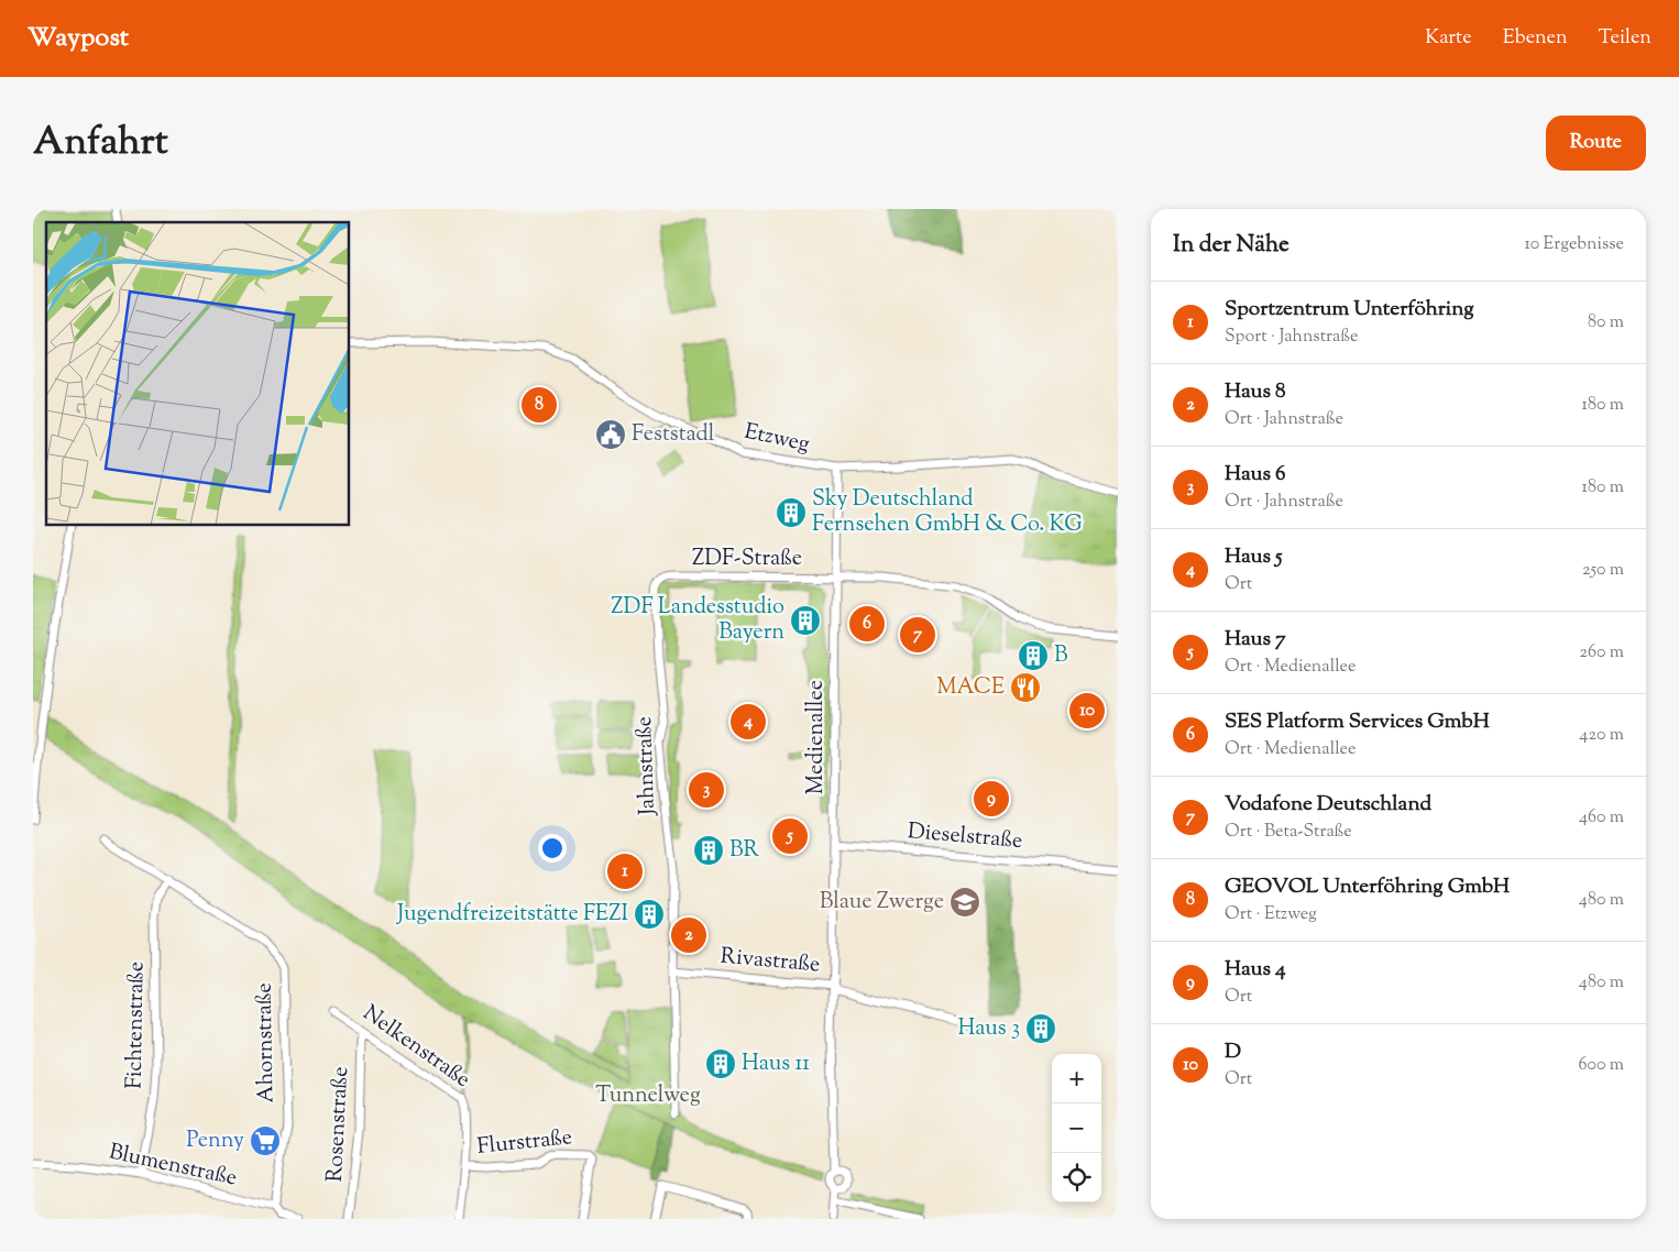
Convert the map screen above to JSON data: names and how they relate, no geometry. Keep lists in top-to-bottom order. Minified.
{"streets":{"street":["Etzweg","ZDF-Straße","Medienallee","Jahnstraße","Dieselstraße","Rivastraße","Fichtenstraße","Ahornstraße","Nelkenstraße","Rosenstraße","Flurstraße","Blumenstraße"]},"crossings":[["Etzweg","Medienallee"],["ZDF-Straße","Medienallee"],["ZDF-Straße","Jahnstraße"],["Medienallee","Dieselstraße"],["Medienallee","Rivastraße"],["Jahnstraße","Rivastraße"],["Fichtenstraße","Ahornstraße"],["Fichtenstraße","Blumenstraße"],["Ahornstraße","Blumenstraße"],["Nelkenstraße","Rosenstraße"],["Nelkenstraße","Flurstraße"]],"parks":["Tunnelweg"],"places":{"public building":["Feststadl"],"building":["Sky Deutschland Fernsehen GmbH & Co. KG","ZDF Landesstudio Bayern","B","BR","Jugendfreizeitstätte FEZI","Haus 3","Haus 11"],"restaurant":["MACE"],"school or university":["Blaue Zwerge"],"supermarket":["Penny"]},"page":{"header":"Waypost","nav":["Karte","Ebenen","Teilen"],"title":"Anfahrt","buttons":"Route","heading":["In der Nähe","10 Ergebnisse"],"list":[{"mark":"1","name":"Sportzentrum Unterföhring","note":"Sport · Jahnstraße","value":"80 m"},{"mark":"2","name":"Haus 8","note":"Ort · Jahnstraße","value":"180 m"},{"mark":"3","name":"Haus 6","note":"Ort · Jahnstraße","value":"180 m"},{"mark":"4","name":"Haus 5","note":"Ort","value":"250 m"},{"mark":"5","name":"Haus 7","note":"Ort · Medienallee","value":"260 m"},{"mark":"6","name":"SES Platform Services GmbH","note":"Ort · Medienallee","value":"420 m"},{"mark":"7","name":"Vodafone Deutschland","note":"Ort · Beta-Straße","value":"460 m"},{"mark":"8","name":"GEOVOL Unterföhring GmbH","note":"Ort · Etzweg","value":"480 m"},{"mark":"9","name":"Haus 4","note":"Ort","value":"480 m"},{"mark":"10","name":"D","note":"Ort","value":"600 m"}],"pins":["8","6","7","10","4","3","9","5","1","2"],"map_buttons":["+","−"]}}
